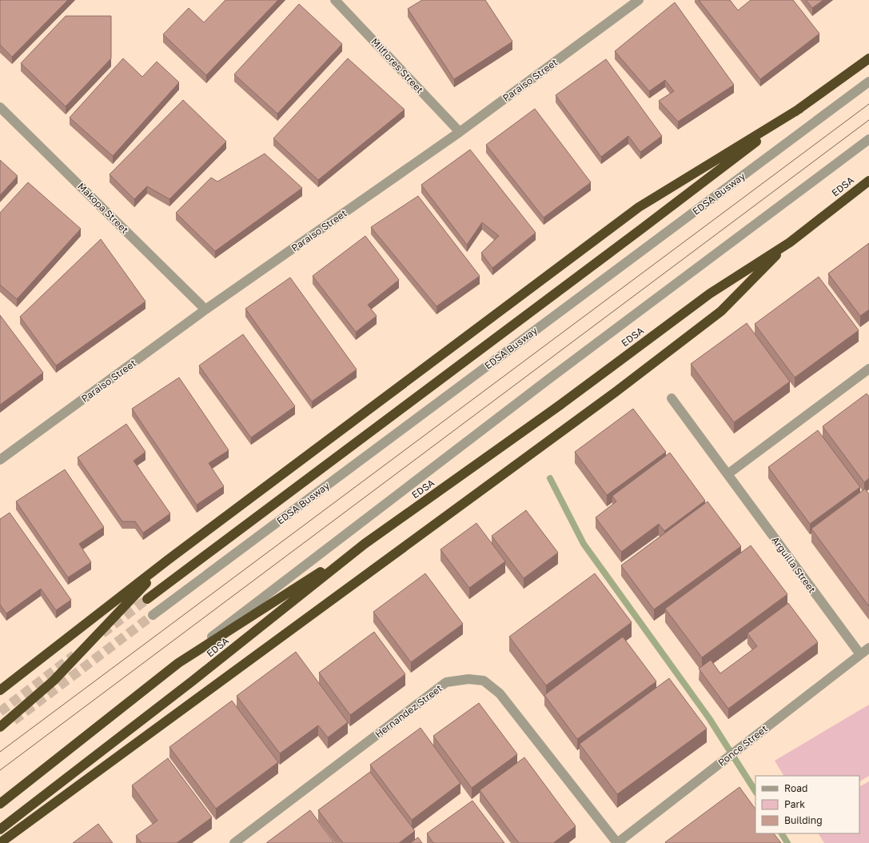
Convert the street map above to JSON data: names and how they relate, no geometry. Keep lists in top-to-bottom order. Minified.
{"streets":{"highway":["EDSA"],"street":["Milflores Street","Paraiso Street","EDSA Busway","Makopa Street","Arguilla Street","Hernandez Street","Ponce Street"]},"crossings":[["Milflores Street","Paraiso Street"],["Paraiso Street","Makopa Street"],["Arguilla Street","Ponce Street"],["Hernandez Street","Ponce Street"]],"legend":["Road","Park","Building"]}
